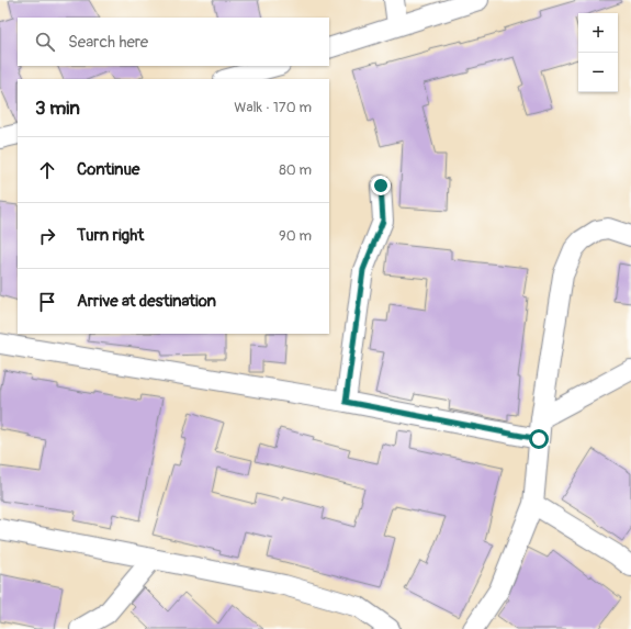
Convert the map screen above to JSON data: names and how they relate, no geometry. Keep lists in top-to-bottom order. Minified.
{"page":{"map_buttons":["+","−"],"search":"Search here","heading":["3 min","Walk · 170 m"],"list":[["Continue","80 m"],["Turn right","90 m"],"Arrive at destination"]}}
